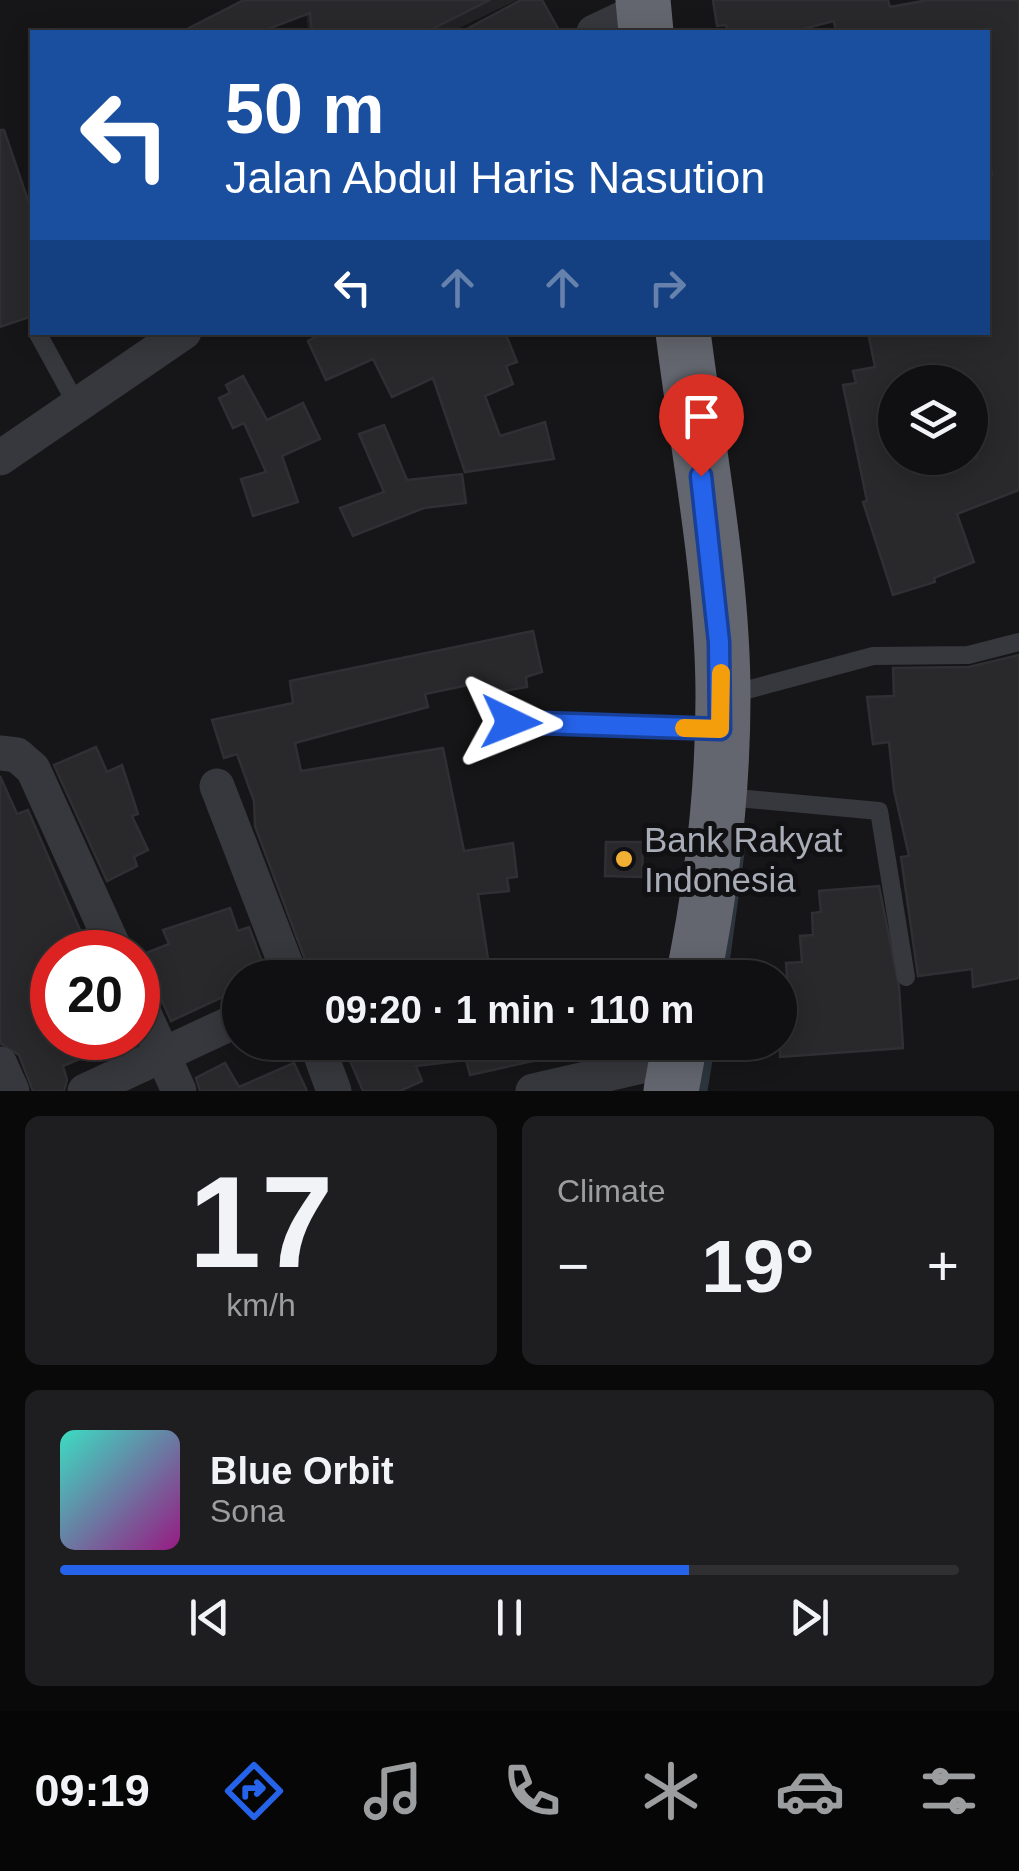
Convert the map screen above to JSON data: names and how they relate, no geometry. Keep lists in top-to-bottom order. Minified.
{"places":["Bank Rakyat Indonesia"],"page":{"turn":["50 m","Jalan Abdul Haris Nasution"],"limit":"20","trip":"09:20 · 1 min · 110 m","tile":[["17","km/h"],"Climate"],"heat":["−","19°","+"],"song":["Blue Orbit","Sona"],"tabs":"09:19"}}
